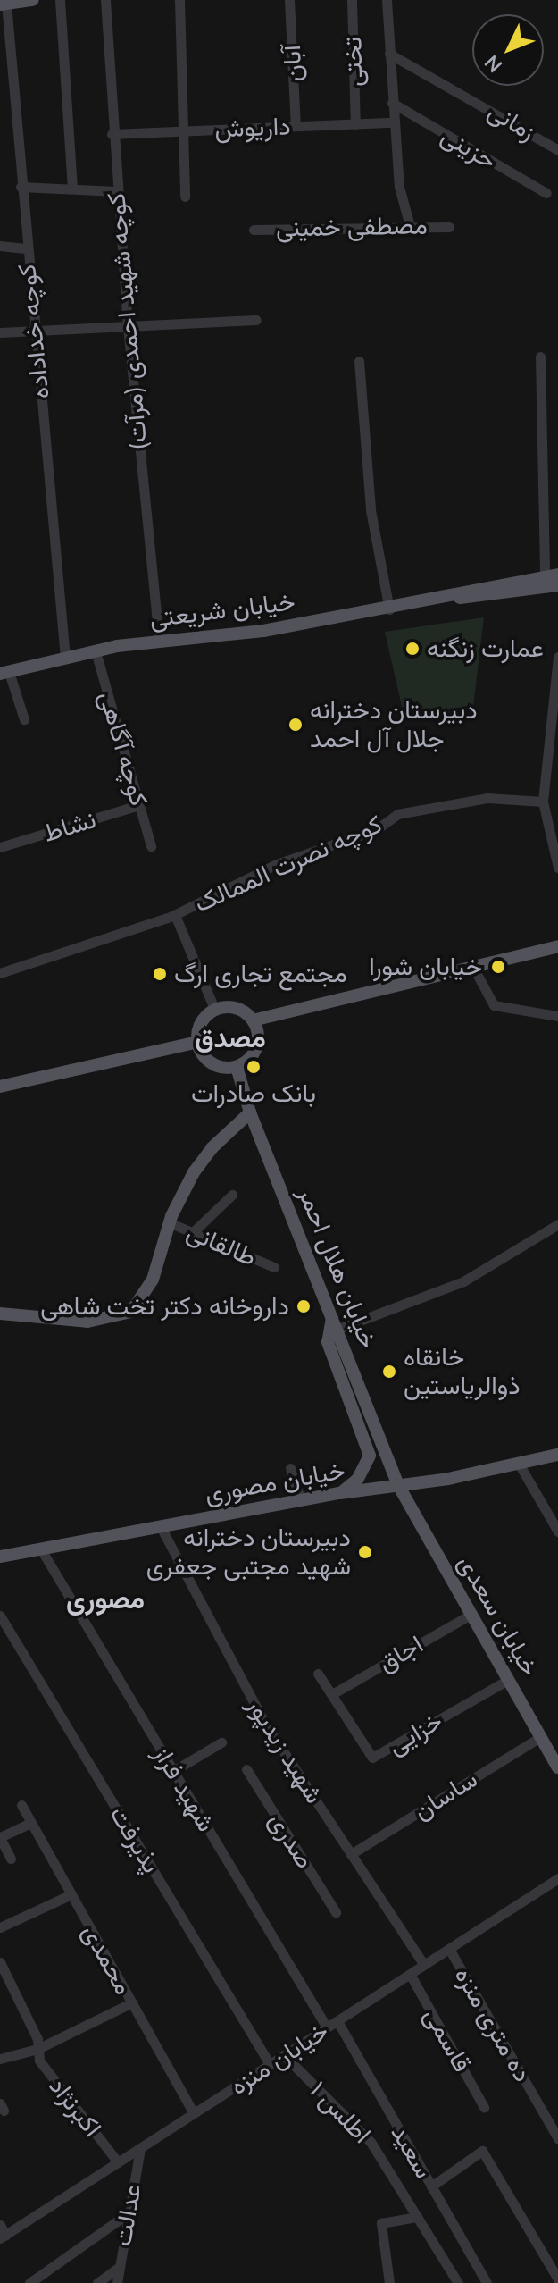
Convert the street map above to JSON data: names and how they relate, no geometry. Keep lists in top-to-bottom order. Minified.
{"streets":{"main road":["خیابان شریعتی","خیابان هلال احمر","خیابان مصوری","خیابان سعدی"],"street":["تختی","آبان","زمانی","داریوش","حزینی","مصطفی خمینی","کوچه شهید احمدی (مرآت)","کوچه خداداده","کوچه آگاهی","نشاط","کوچه نصرت الممالک","طالقانی","اجاق","خزایی","شهید زیدپور","شهید فراز","ساسان","پذیرفت","صدری","محمدی","ده متری منزه","قاسمی","خیابان منزه","اکبرنژاد","اطلس ۱","سعید","عدالت"]},"crossings":[["تختی","داریوش"],["آبان","داریوش"],["داریوش","کوچه شهید احمدی (مرآت)"],["کوچه شهید احمدی (مرآت)","خیابان شریعتی"],["کوچه خداداده","خیابان شریعتی"],["خیابان شریعتی","کوچه آگاهی"],["کوچه آگاهی","نشاط"],["خیابان هلال احمر","خیابان مصوری"],["خیابان هلال احمر","خیابان سعدی"],["خیابان مصوری","خیابان سعدی"],["خیابان مصوری","شهید زیدپور"],["خیابان مصوری","شهید فراز"],["خیابان سعدی","اجاق"],["خیابان سعدی","خزایی"],["خیابان سعدی","ساسان"],["اجاق","خزایی"],["شهید زیدپور","ساسان"],["شهید زیدپور","خیابان منزه"],["شهید فراز","خیابان منزه"],["پذیرفت","خیابان منزه"],["محمدی","خیابان منزه"],["ده متری منزه","خیابان منزه"],["قاسمی","خیابان منزه"],["خیابان منزه","اکبرنژاد"],["خیابان منزه","اطلس ۱"],["خیابان منزه","سعید"],["خیابان منزه","عدالت"]],"districts":["مصدق","مصوری"],"places":["عمارت زنگنه","دبیرستان دخترانه جلال آل احمد","خیابان شورا","مجتمع تجاری ارگ","بانک صادرات","داروخانه دکتر تخت شاهی","خانقاه ذوالریاستین","دبیرستان دخترانه شهید مجتبی جعفری"],"north":"bottom left"}
